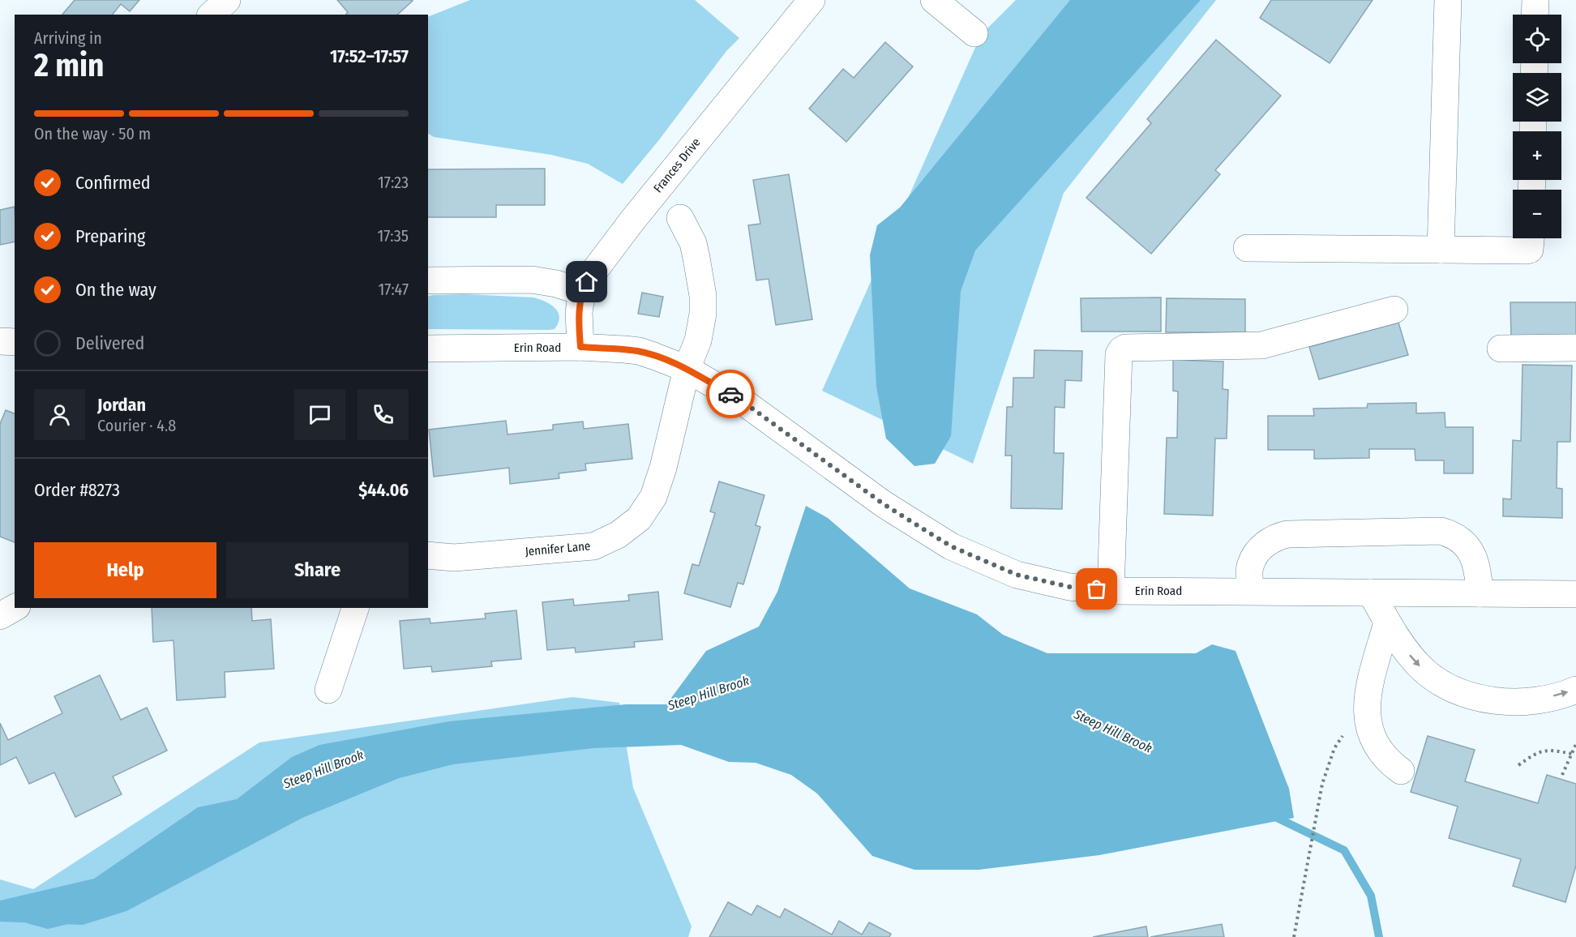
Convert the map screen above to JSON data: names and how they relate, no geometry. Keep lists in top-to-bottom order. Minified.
{"streets":{"street":["Frances Drive","Erin Road","Jennifer Lane"]},"crossings":[["Frances Drive","Erin Road"],["Erin Road","Jennifer Lane"]],"water":["Steep Hill Brook"],"page":{"map_buttons":["+","−"],"heading":["2 min","Arriving in","17:52–17:57"],"panel":["Jordan","Courier · 4.8","Order #8273","$44.06"],"bar":"On the way · 50 m","list":[["Confirmed","17:23"],["Preparing","17:35"],["On the way","17:47"],"Delivered"],"buttons":["Help","Share"]}}
